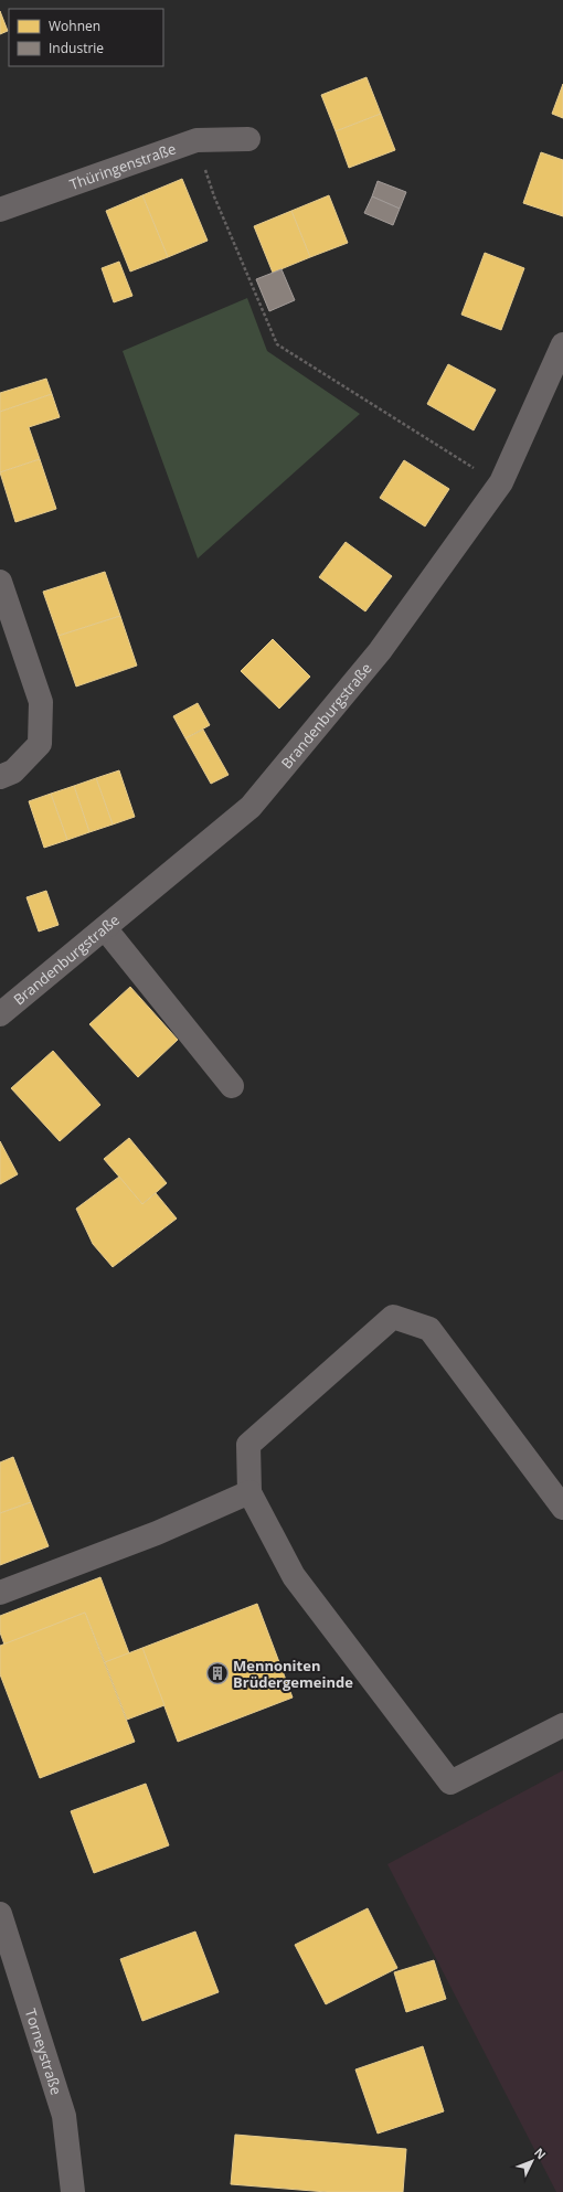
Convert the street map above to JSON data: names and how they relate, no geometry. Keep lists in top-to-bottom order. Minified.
{"streets":{"street":["Thüringenstraße","Brandenburgstraße","Torneystraße"]},"places":{"building":["Mennoniten Brüdergemeinde"]},"legend":["Wohnen","Industrie"],"north":"top right"}
